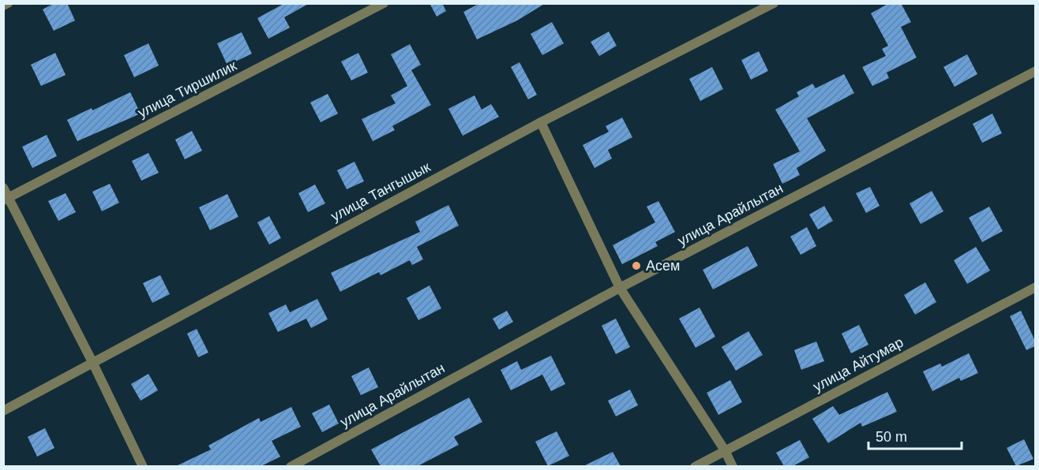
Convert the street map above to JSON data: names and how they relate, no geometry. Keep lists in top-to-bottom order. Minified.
{"streets":{"street":["улица Тиршилик","улица Тангышык","улица Арайлытан","улица Айтумар"]},"places":["Асем"],"scale_bar":"50 m"}
